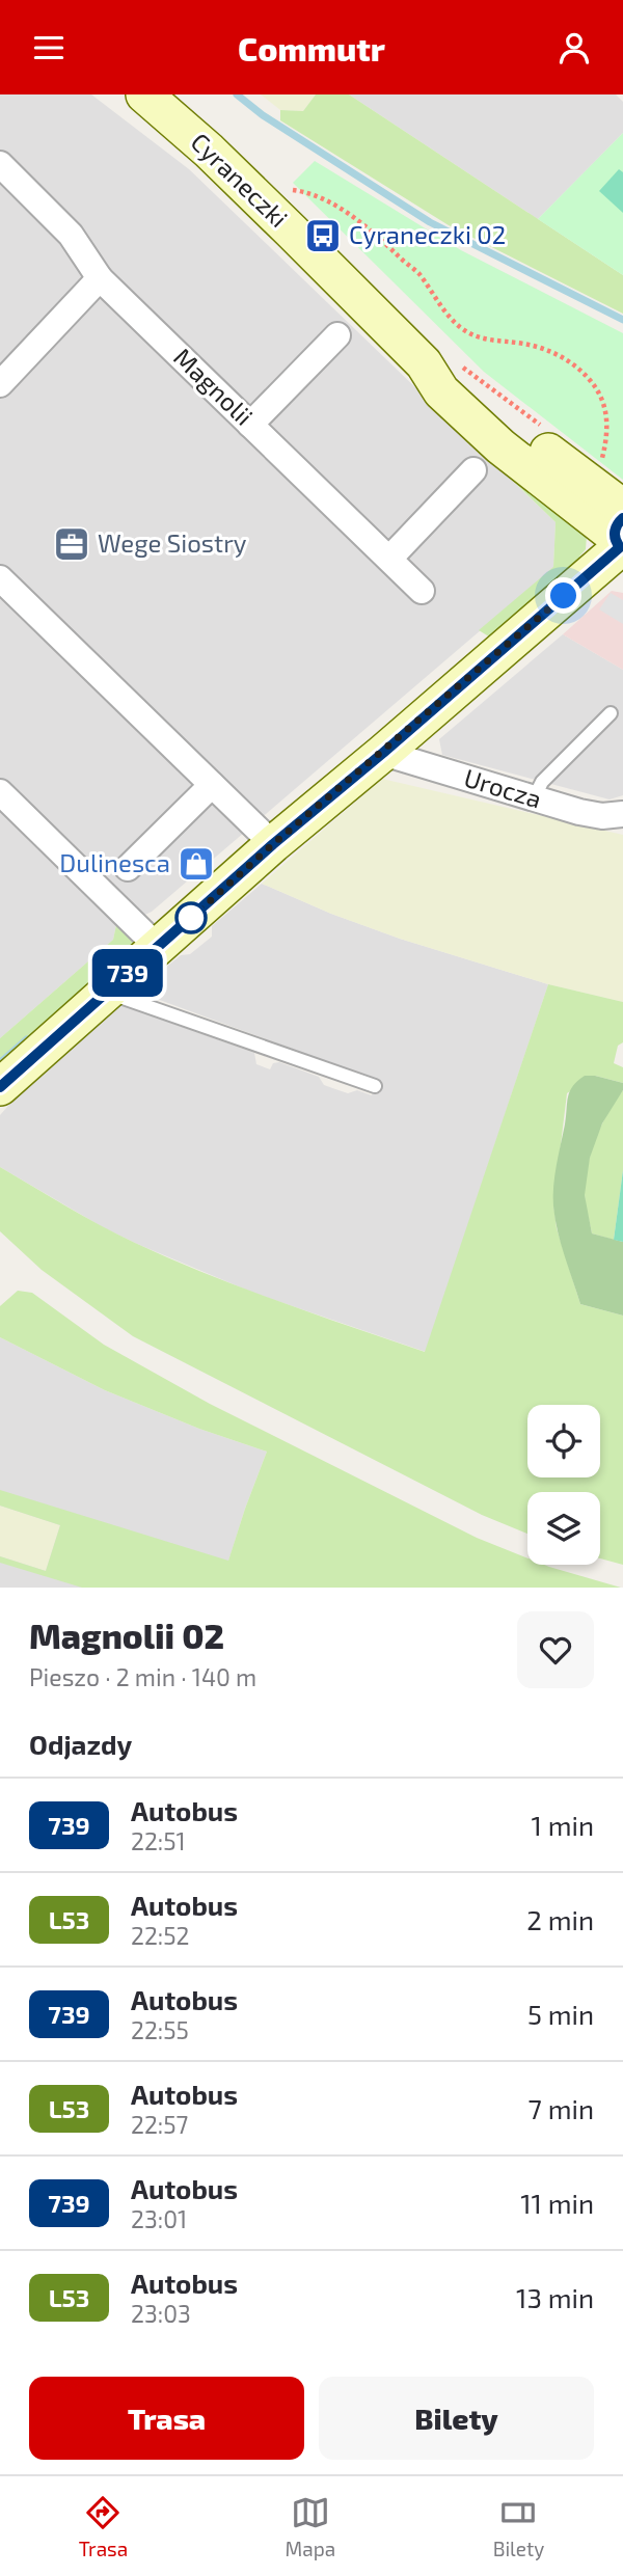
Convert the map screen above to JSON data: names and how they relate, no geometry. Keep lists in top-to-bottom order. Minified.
{"streets":{"street":["Cyraneczki","Magnolii","Urocza"]},"places":{"bus stop":["Cyraneczki 02"],"office":["Wege Siostry"],"shop":["Dulinesca"]},"lines":["bus line 739"],"page":{"header":"Commutr","on_map":"739","heading":[["Magnolii 02","Pieszo · 2 min · 140 m"],"Odjazdy"],"list":[{"mark":"739","name":"Autobus","note":"22:51","value":"1 min"},{"mark":"L53","name":"Autobus","note":"22:52","value":"2 min"},{"mark":"739","name":"Autobus","note":"22:55","value":"5 min"},{"mark":"L53","name":"Autobus","note":"22:57","value":"7 min"},{"mark":"739","name":"Autobus","note":"23:01","value":"11 min"},{"mark":"L53","name":"Autobus","note":"23:03","value":"13 min"}],"buttons":["Trasa","Bilety"],"tabs":["Trasa","Mapa","Bilety"]}}
